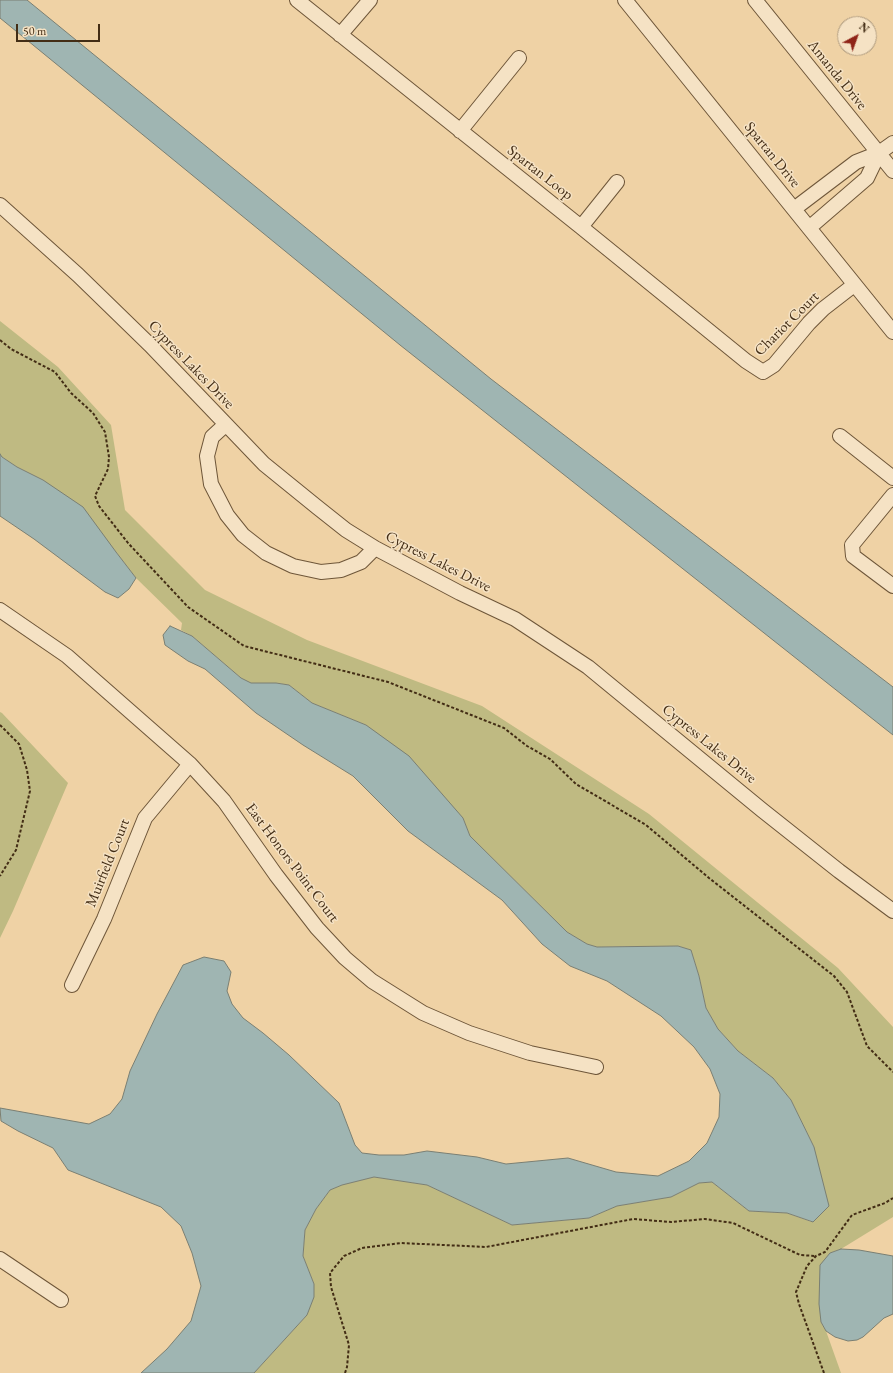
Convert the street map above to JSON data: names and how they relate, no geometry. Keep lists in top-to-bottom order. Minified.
{"streets":{"street":["Amanda Drive","Spartan Drive","Spartan Loop","Chariot Court","Cypress Lakes Drive","Muirfield Court","East Honors Point Court"]},"crossings":[["Spartan Drive","Chariot Court"],["Spartan Loop","Chariot Court"],["Muirfield Court","East Honors Point Court"]],"scale_bar":"50 m","north":"top right"}
